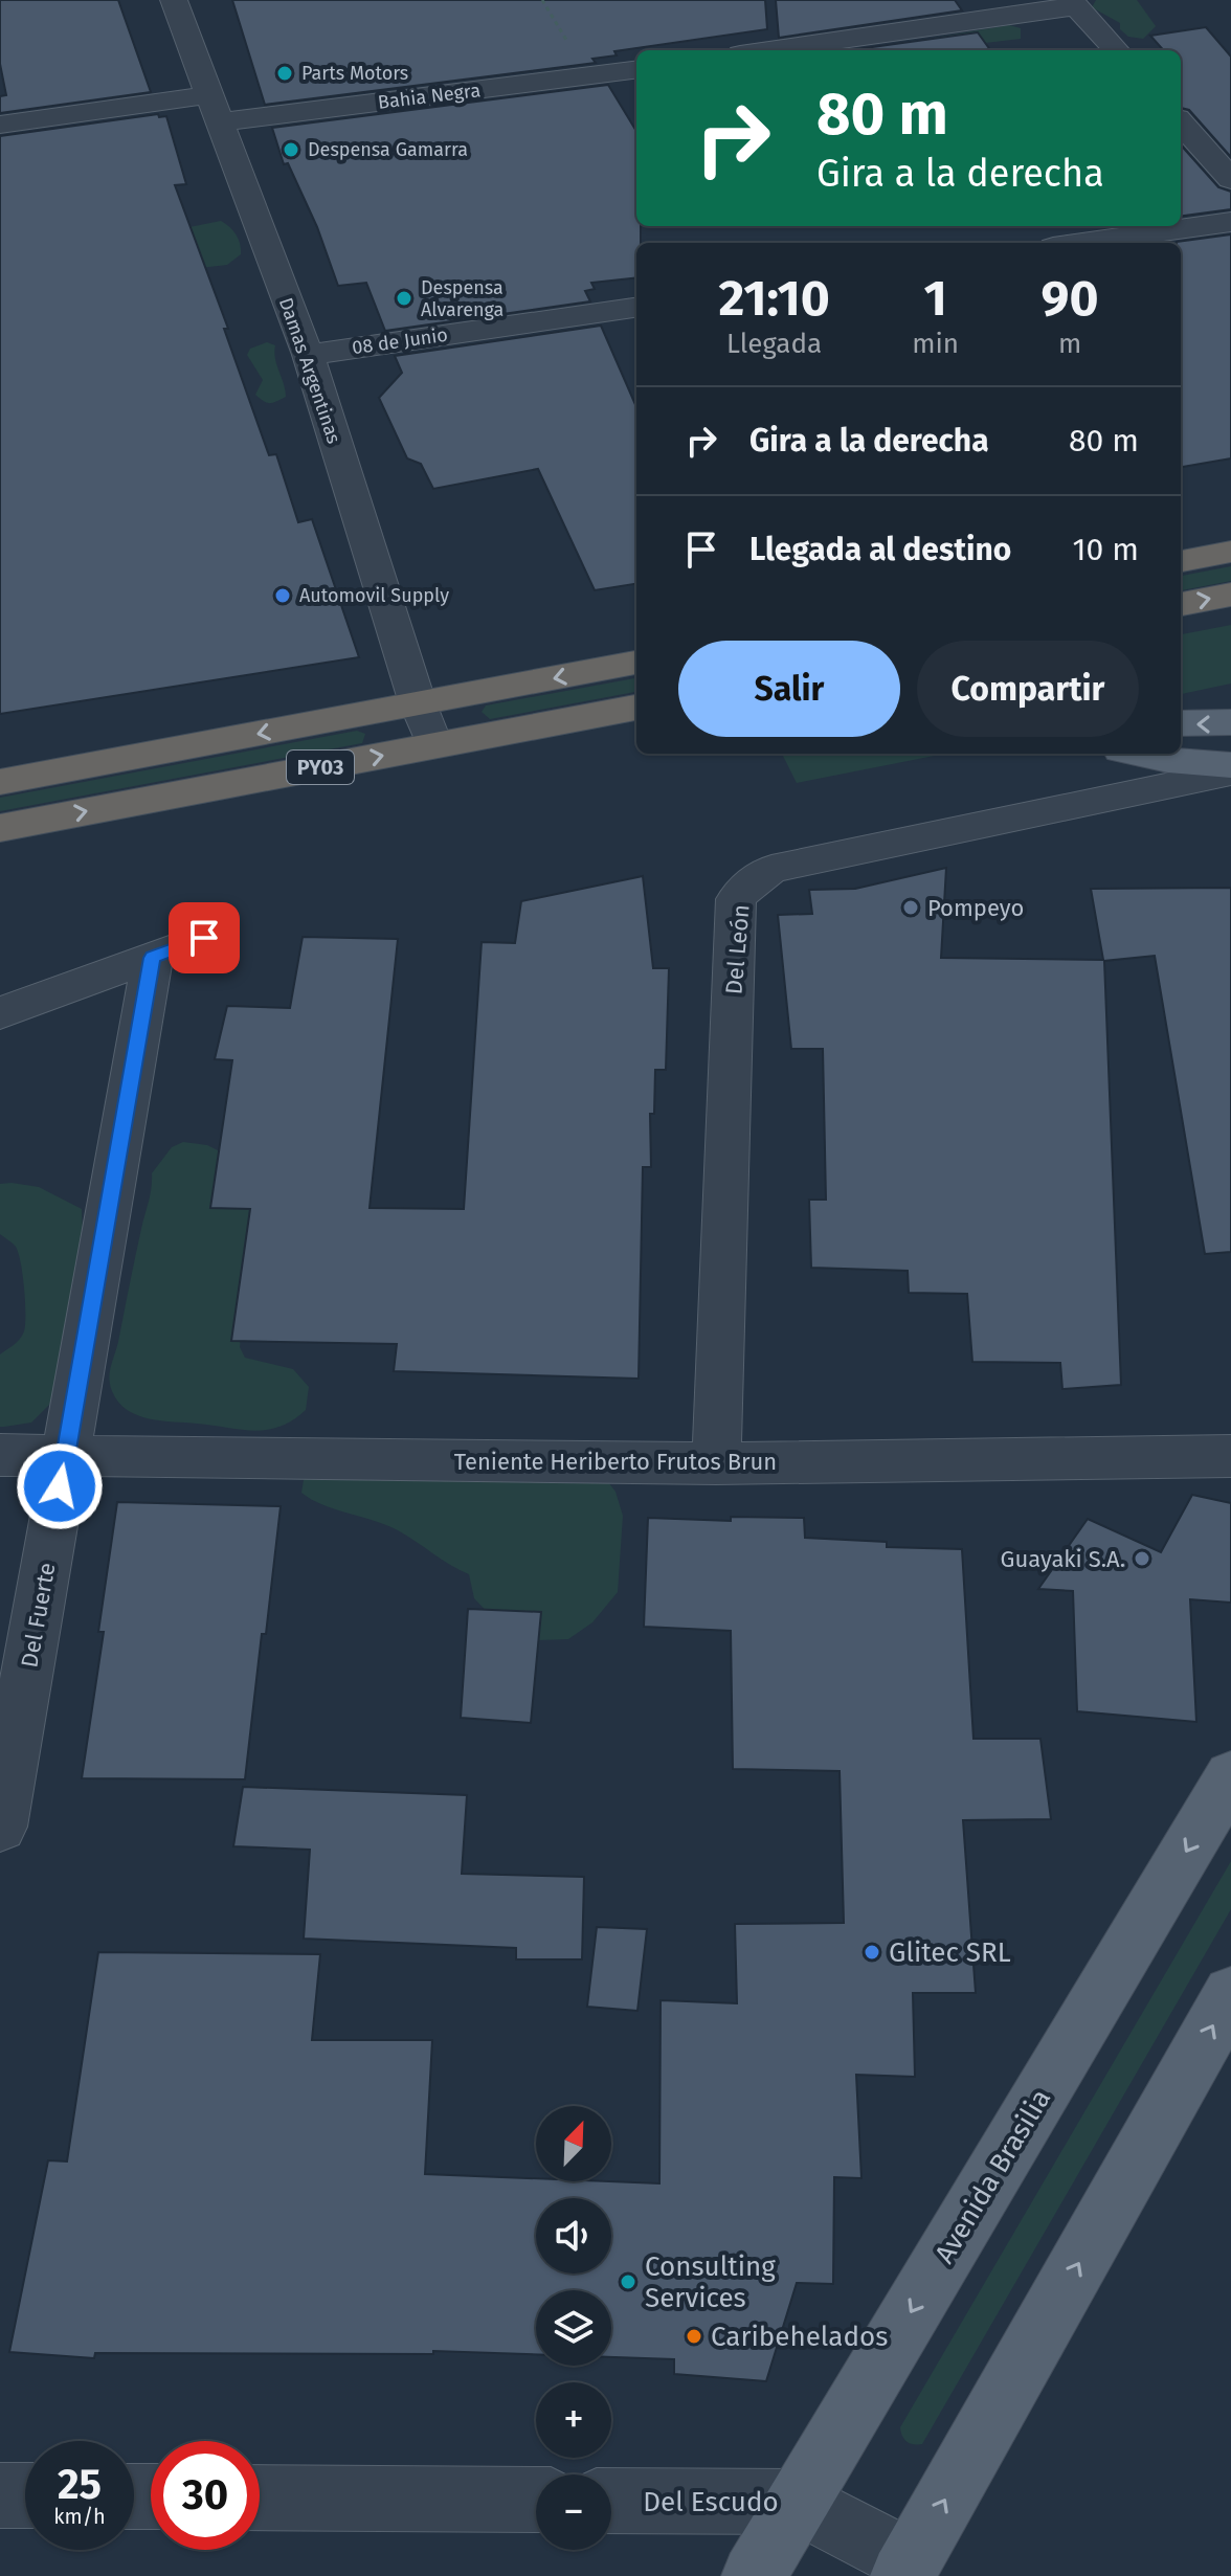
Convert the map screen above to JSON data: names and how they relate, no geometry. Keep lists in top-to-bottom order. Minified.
{"streets":{"highway":["PY03"],"main road":["Avenida Brasilia"],"street":["Bahia Negra","08 de Junio","Damas Argentinas","Del León","Teniente Heriberto Frutos Brun","Del Fuerte","Del Escudo"]},"crossings":[["Bahia Negra","Damas Argentinas"],["08 de Junio","Damas Argentinas"],["Damas Argentinas","PY03"],["Del León","Teniente Heriberto Frutos Brun"],["Teniente Heriberto Frutos Brun","Del Fuerte"],["Avenida Brasilia","Del Escudo"]],"places":["Parts Motors","Despensa Gamarra","Despensa Alvarenga","Automovil Supply","Pompeyo","Guayaki S.A.","Glitec SRL","Consulting Services","Caribehelados"],"north":"top right","page":{"turn":["80 m","Gira a la derecha"],"eta":["21:10","Llegada","1","min","90","m"],"list":[{"name":"Gira a la derecha","value":"80 m"},{"name":"Llegada al destino","value":"10 m"}],"buttons":["Salir","Compartir"],"map_buttons":["+","−"],"speed":"25 km/h","limit":"30"}}
